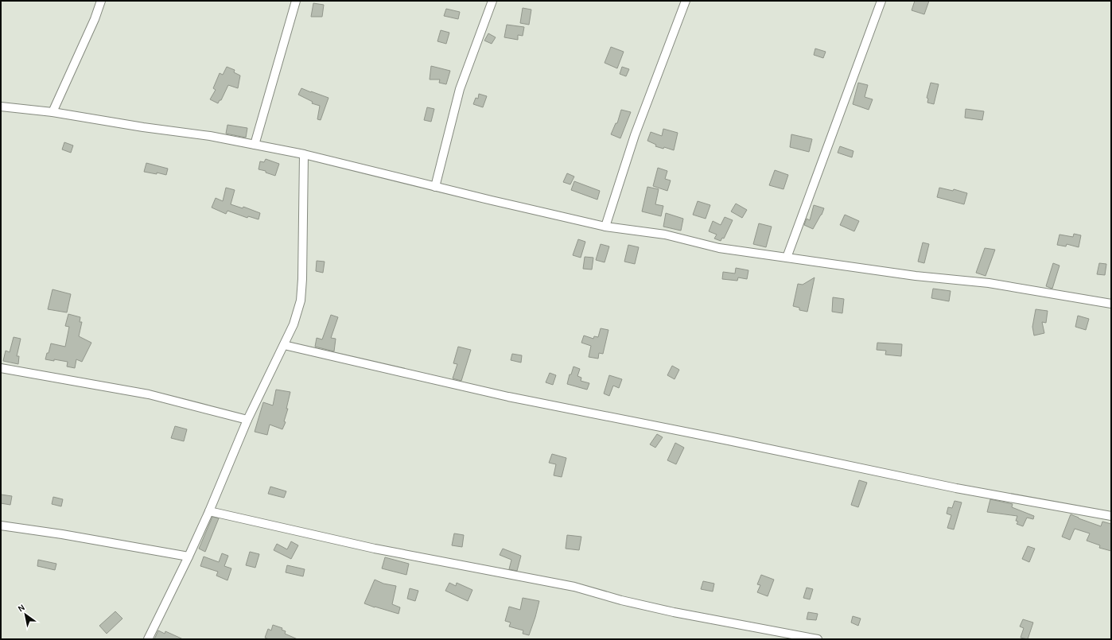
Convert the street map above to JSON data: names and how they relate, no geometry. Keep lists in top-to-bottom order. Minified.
{"north":"top left"}
